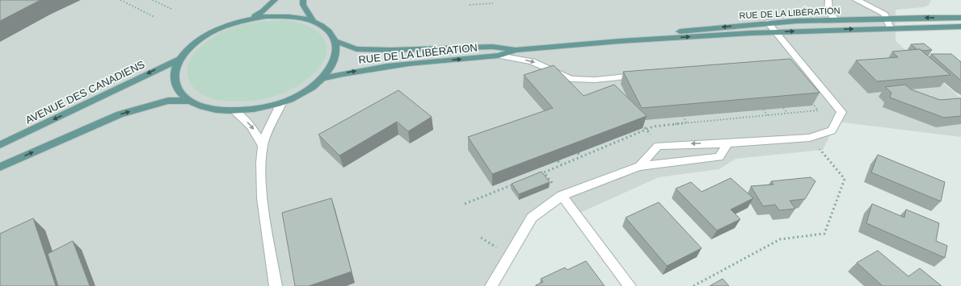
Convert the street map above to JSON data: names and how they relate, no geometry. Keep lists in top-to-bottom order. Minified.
{"streets":{"main road":["RUE DE LA LIBÉRATION","AVENUE DES CANADIENS"]}}
